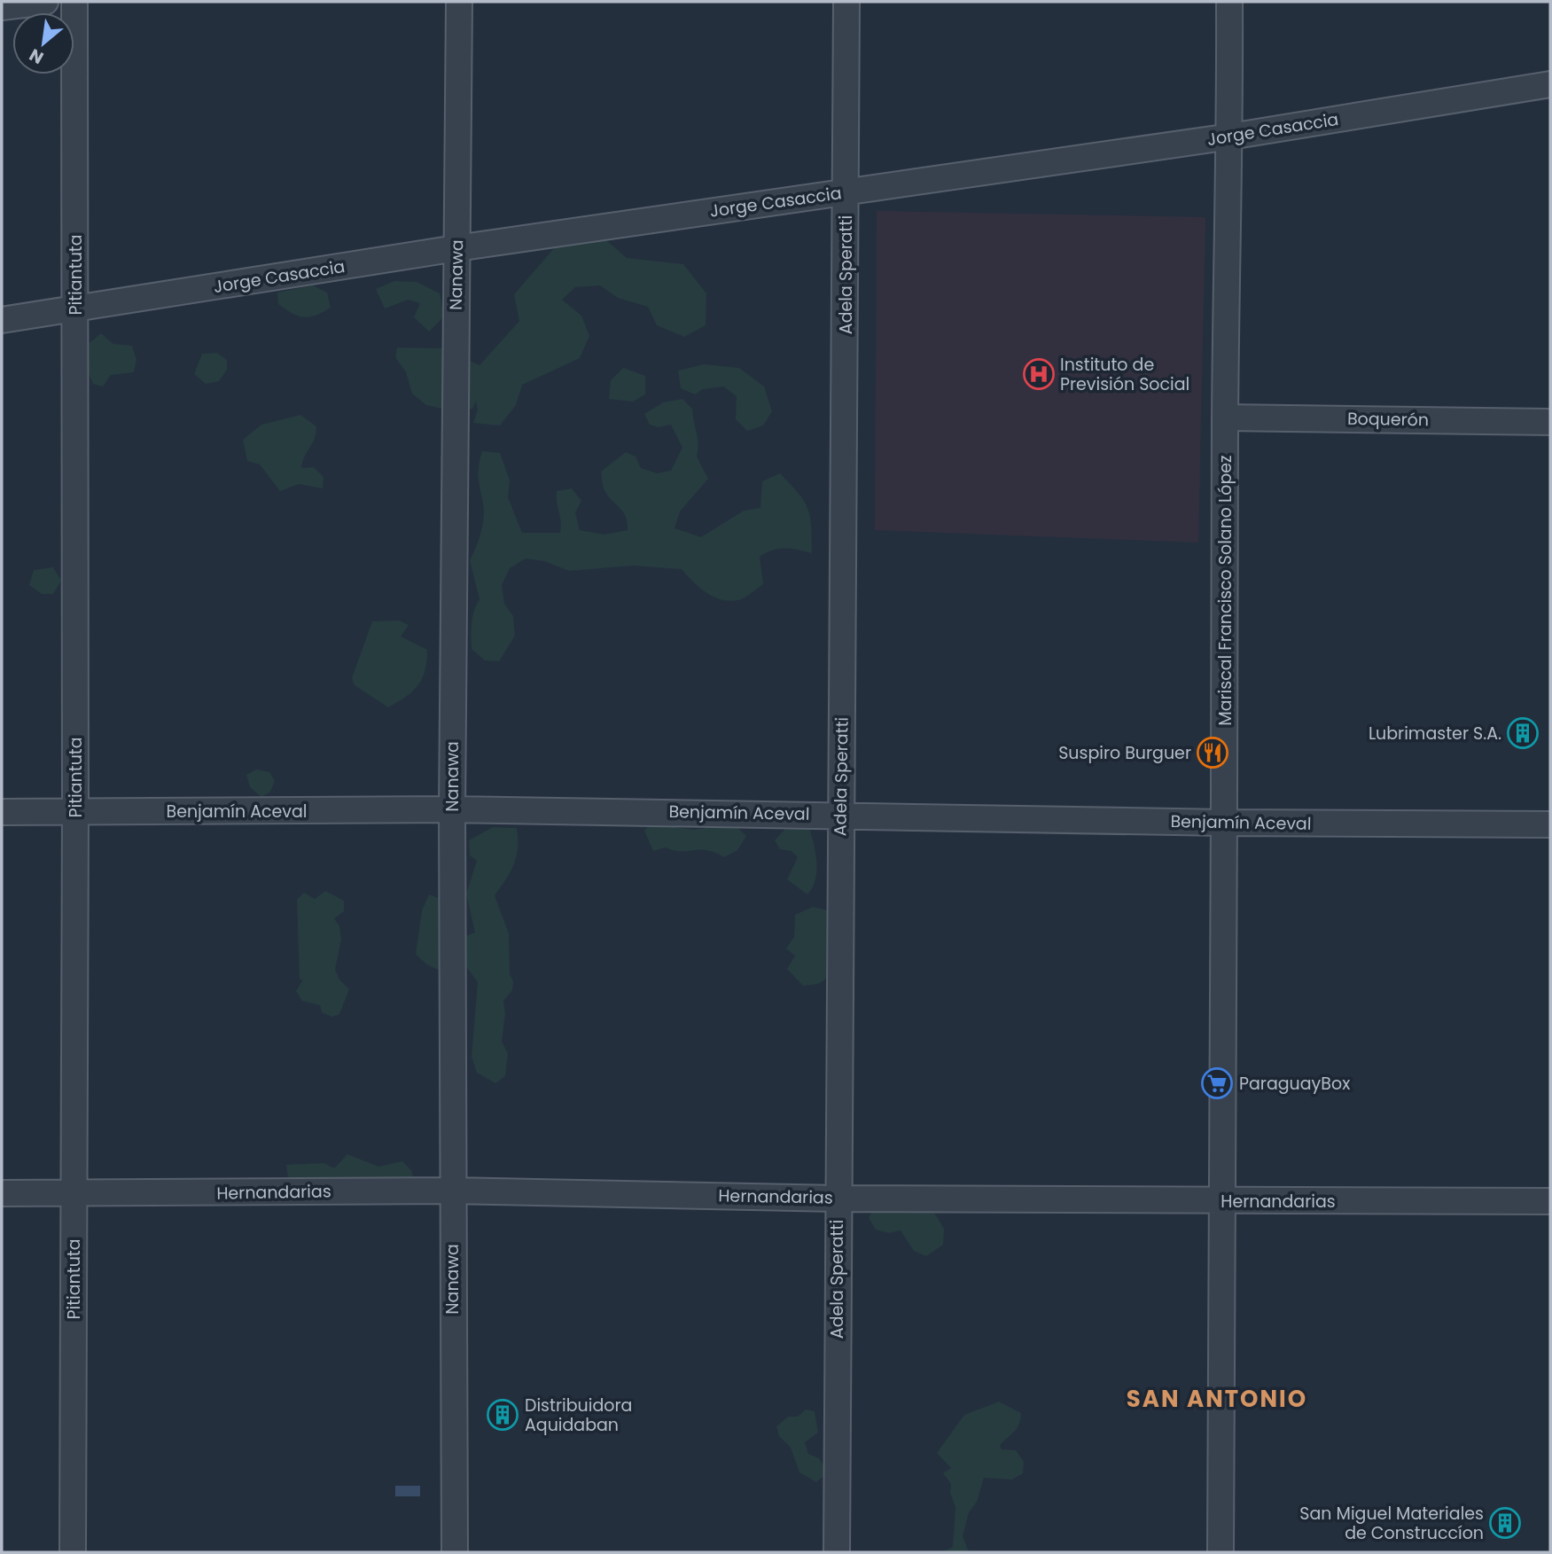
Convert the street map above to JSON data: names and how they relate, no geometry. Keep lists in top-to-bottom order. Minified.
{"streets":{"street":["Jorge Casaccia","Pitiantuta","Nanawa","Adela Speratti","Boquerón","Mariscal Francisco Solano López","Benjamín Aceval","Hernandarias"]},"crossings":[["Jorge Casaccia","Pitiantuta"],["Jorge Casaccia","Nanawa"],["Jorge Casaccia","Adela Speratti"],["Jorge Casaccia","Mariscal Francisco Solano López"],["Pitiantuta","Benjamín Aceval"],["Pitiantuta","Hernandarias"],["Nanawa","Benjamín Aceval"],["Nanawa","Hernandarias"],["Adela Speratti","Benjamín Aceval"],["Adela Speratti","Hernandarias"],["Boquerón","Mariscal Francisco Solano López"],["Mariscal Francisco Solano López","Benjamín Aceval"],["Mariscal Francisco Solano López","Hernandarias"]],"districts":["SAN ANTONIO"],"places":{"hospital":["Instituto de Previsión Social"],"building":["Lubrimaster S.A.","Distribuidora Aquidaban","San Miguel Materiales de Construccíon"],"restaurant":["Suspiro Burguer"],"supermarket":["ParaguayBox"]},"north":"bottom left"}
